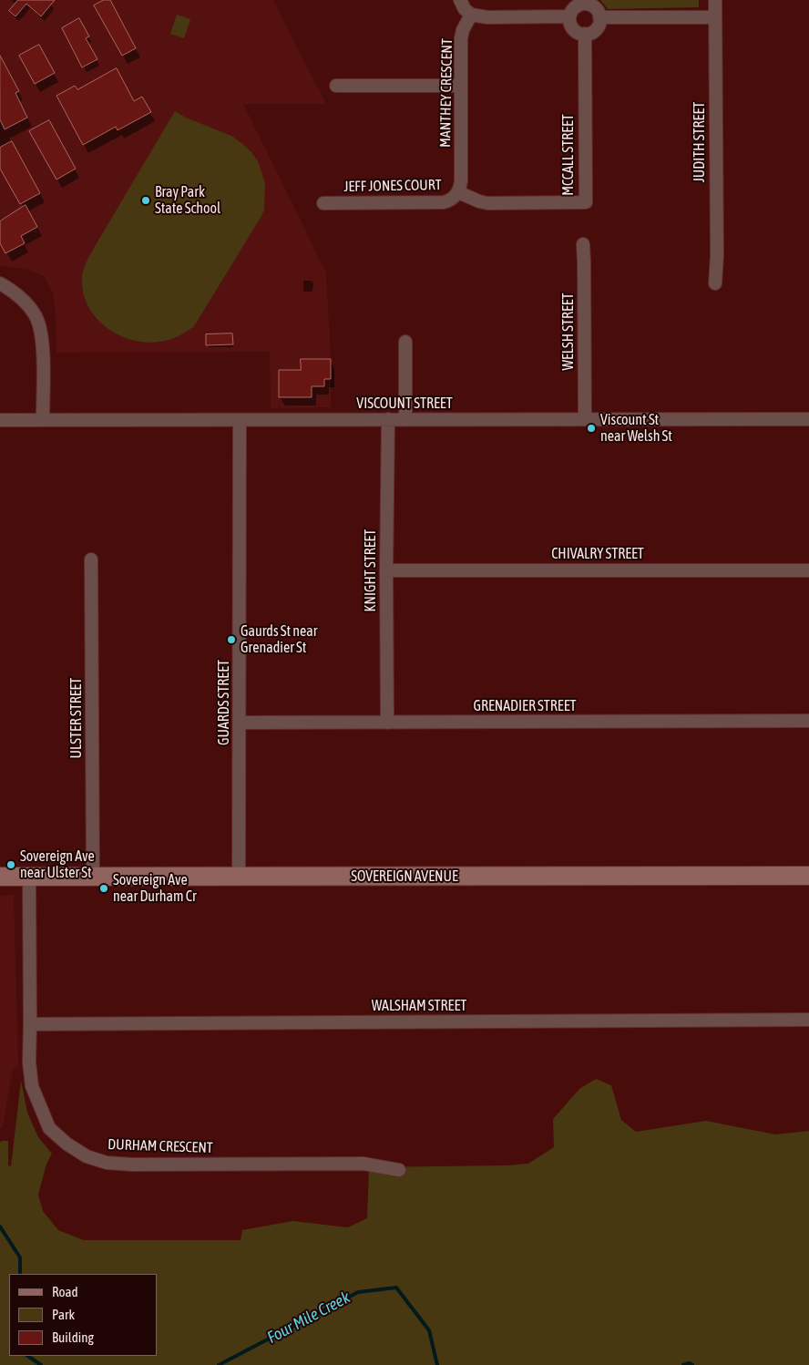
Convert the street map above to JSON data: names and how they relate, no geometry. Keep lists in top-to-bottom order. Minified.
{"streets":{"street":["MANTHEY CRESCENT","JUDITH STREET","MCCALL STREET","JEFF JONES COURT","WELSH STREET","VISCOUNT STREET","CHIVALRY STREET","KNIGHT STREET","GUARDS STREET","GRENADIER STREET","ULSTER STREET","SOVEREIGN AVENUE","WALSHAM STREET","DURHAM CRESCENT"]},"crossings":[["MANTHEY CRESCENT","MCCALL STREET"],["MANTHEY CRESCENT","JEFF JONES COURT"],["MCCALL STREET","JEFF JONES COURT"],["WELSH STREET","VISCOUNT STREET"],["VISCOUNT STREET","KNIGHT STREET"],["VISCOUNT STREET","GUARDS STREET"],["CHIVALRY STREET","KNIGHT STREET"],["KNIGHT STREET","GRENADIER STREET"],["GUARDS STREET","GRENADIER STREET"],["GUARDS STREET","SOVEREIGN AVENUE"],["ULSTER STREET","SOVEREIGN AVENUE"],["SOVEREIGN AVENUE","DURHAM CRESCENT"],["WALSHAM STREET","DURHAM CRESCENT"]],"water":["Four Mile Creek"],"places":["Bray Park State School","Viscount St near Welsh St","Gaurds St near Grenadier St","Sovereign Ave near Ulster St","Sovereign Ave near Durham Cr"],"legend":["Road","Park","Building"]}
